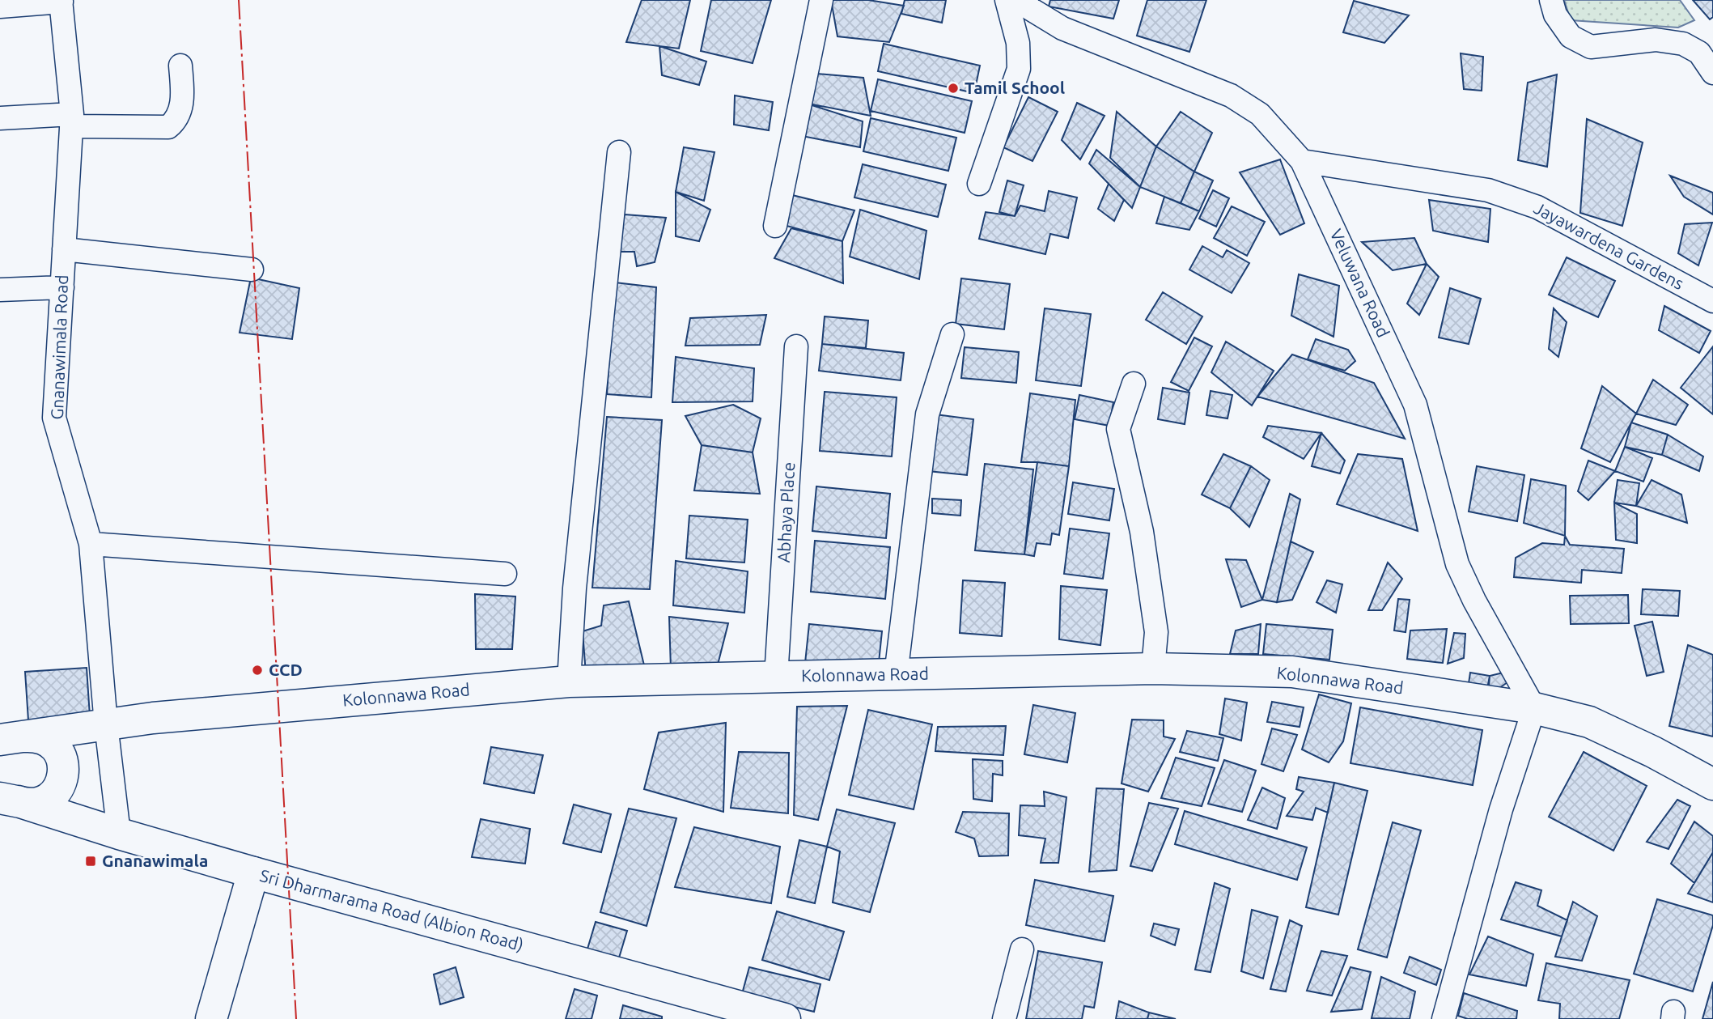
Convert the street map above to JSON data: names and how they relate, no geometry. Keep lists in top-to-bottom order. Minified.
{"streets":{"main road":["Kolonnawa Road","Sri Dharmarama Road (Albion Road)"],"street":["Jayawardena Gardens","Veluwana Road","Gnanawimala Road","Abhaya Place"]},"crossings":[["Jayawardena Gardens","Veluwana Road"],["Veluwana Road","Kolonnawa Road"],["Gnanawimala Road","Kolonnawa Road"],["Gnanawimala Road","Sri Dharmarama Road (Albion Road)"],["Abhaya Place","Kolonnawa Road"]],"places":{"other":["Tamil School","CCD"],"transit":["Gnanawimala"]}}
